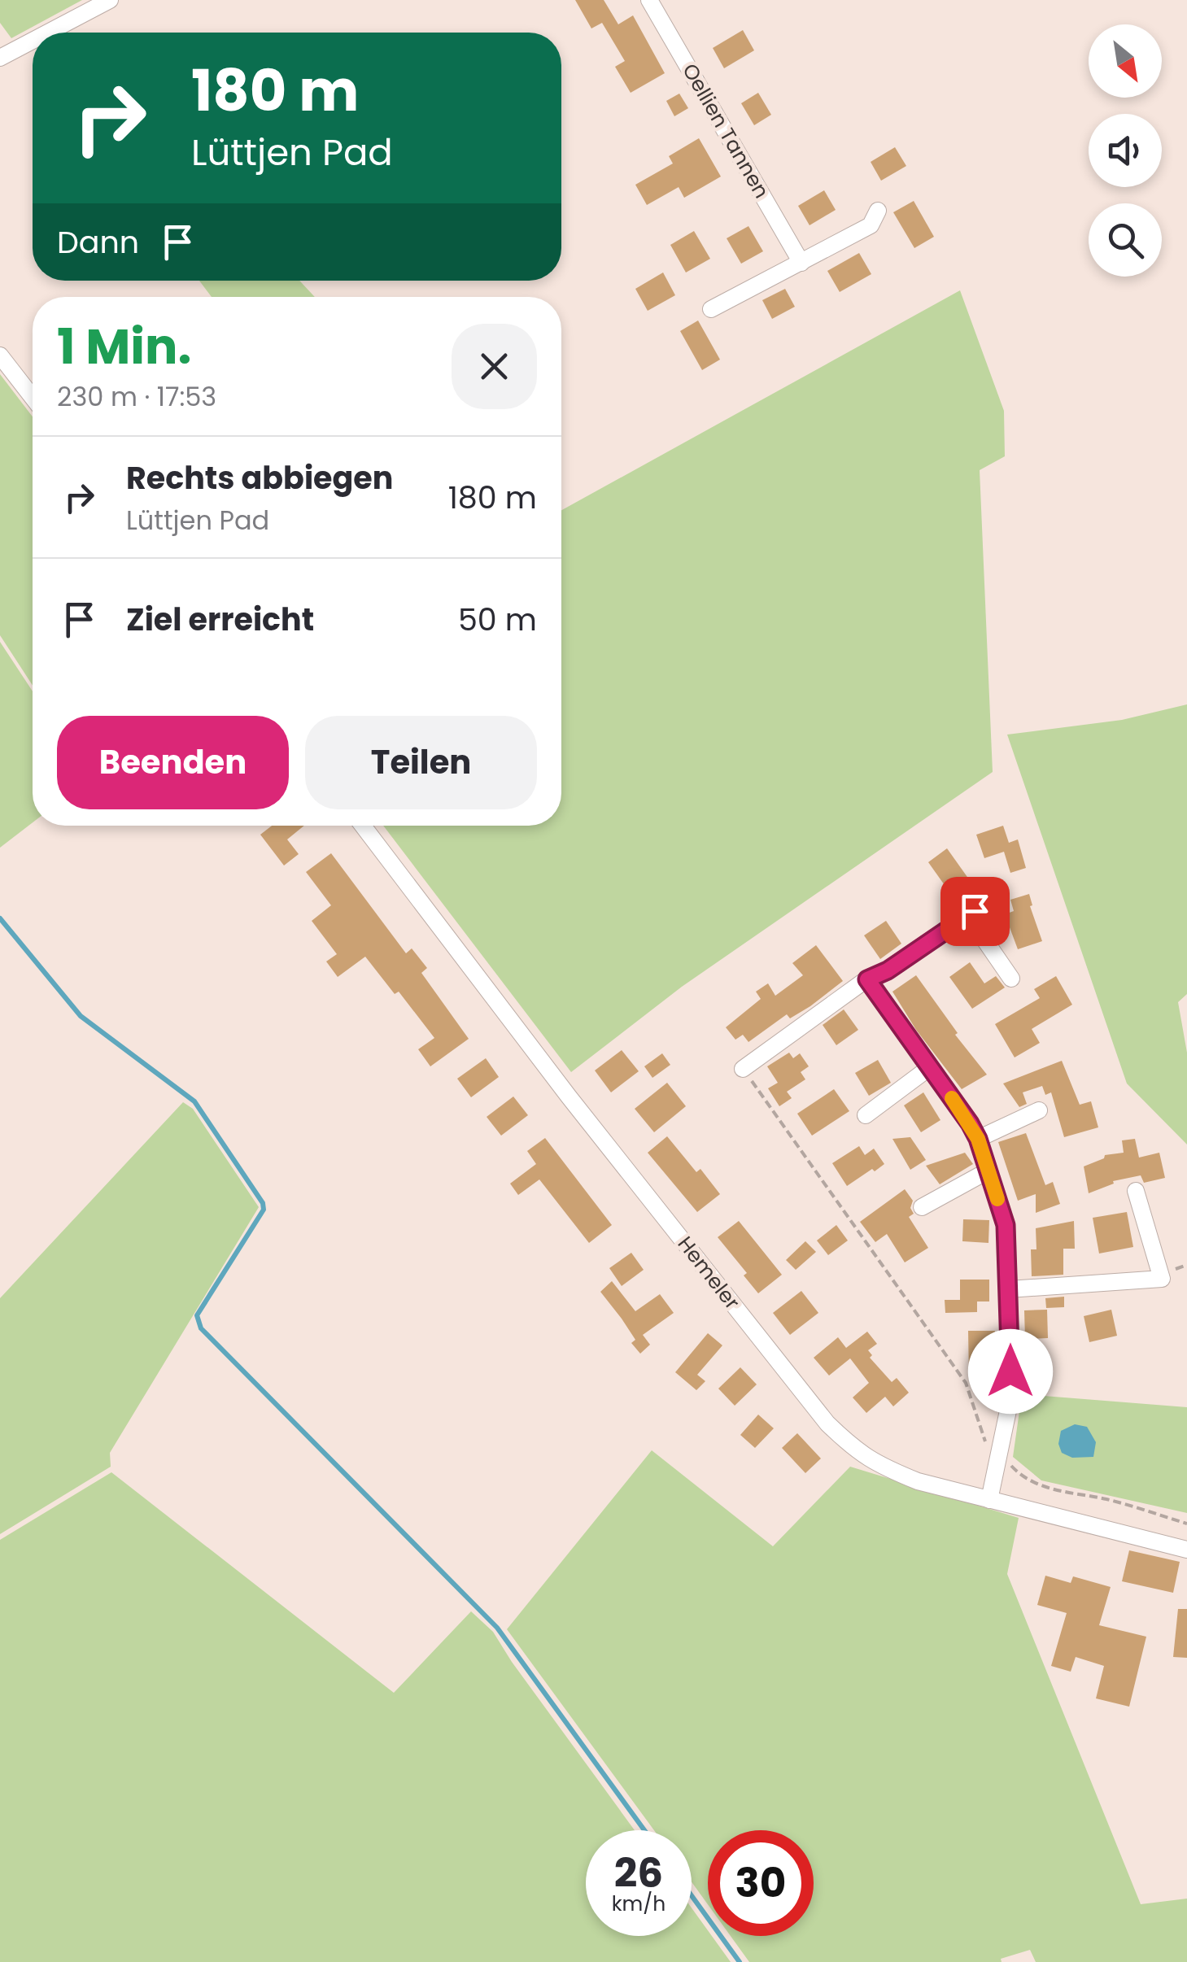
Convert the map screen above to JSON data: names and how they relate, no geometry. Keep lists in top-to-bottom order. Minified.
{"streets":{"street":["Oellien Tannen","Hemeler"]},"north":"bottom right","page":{"turn":["180 m","Lüttjen Pad"],"then":"Dann","heading":["1 Min.","230 m · 17:53"],"list":[{"name":"Rechts abbiegen","note":"Lüttjen Pad","value":"180 m"},{"name":"Ziel erreicht","value":"50 m"}],"buttons":["Beenden","Teilen"],"speed":"26 km/h","limit":"30"}}
